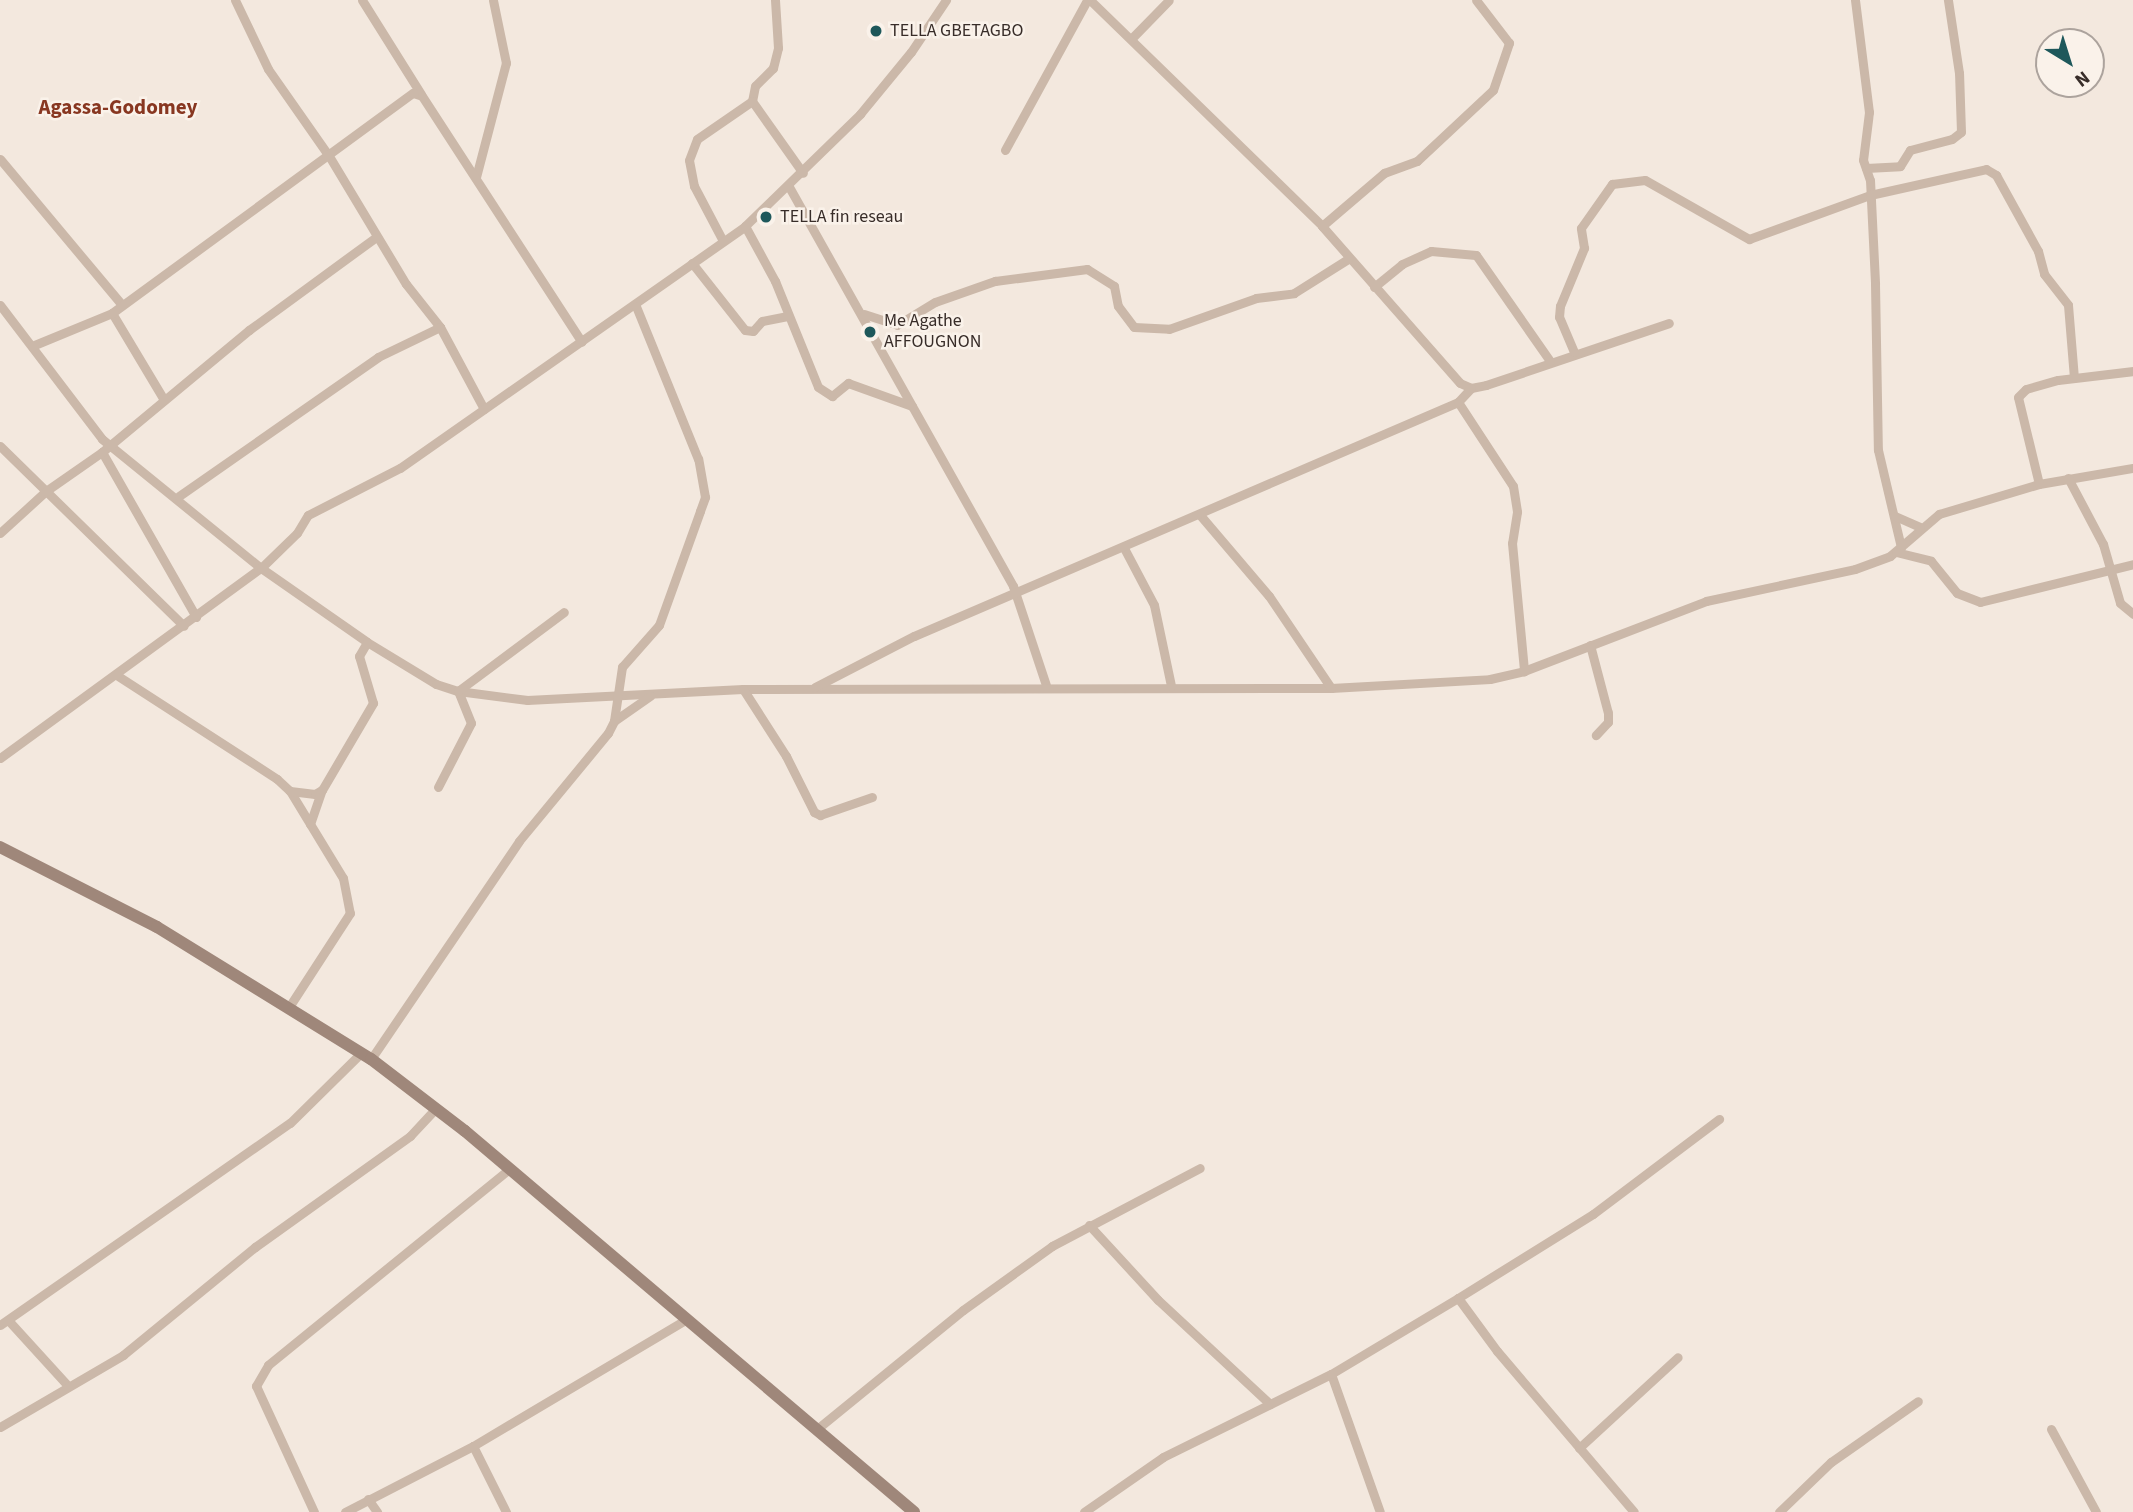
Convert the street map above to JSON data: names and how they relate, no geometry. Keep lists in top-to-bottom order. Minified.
{"districts":["Agassa-Godomey"],"places":["TELLA GBETAGBO","TELLA fin reseau","Me Agathe AFFOUGNON"],"north":"bottom right"}
